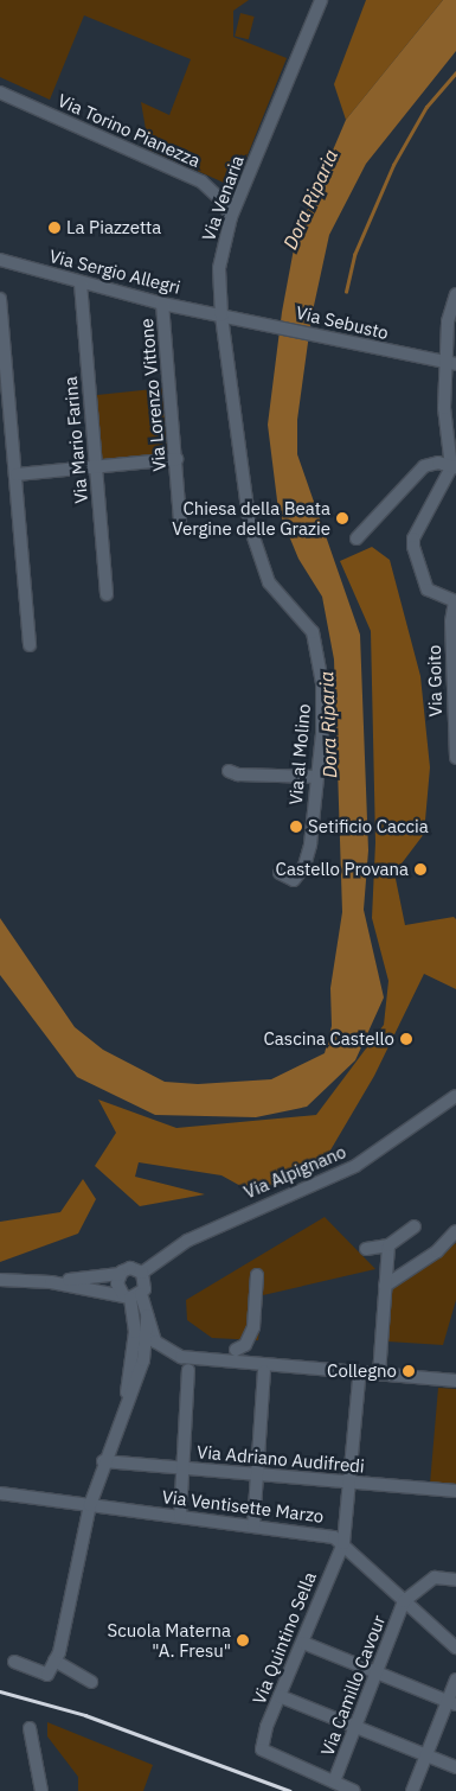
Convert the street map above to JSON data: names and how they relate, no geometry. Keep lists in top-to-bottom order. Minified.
{"streets":{"street":["Via Torino Pianezza","Via Venaria","Via Sergio Allegri","Via Sebusto","Via Lorenzo Vittone","Via Mario Farina","Via Goito","Via al Molino","Via Alpignano","Via Adriano Audifredi","Via Ventisette Marzo","Via Quintino Sella","Via Camillo Cavour"]},"crossings":[["Via Torino Pianezza","Via Venaria"],["Via Venaria","Via Sergio Allegri"],["Via Venaria","Via Sebusto"],["Via Venaria","Via al Molino"],["Via Sergio Allegri","Via Sebusto"],["Via Sergio Allegri","Via Lorenzo Vittone"],["Via Sergio Allegri","Via Mario Farina"],["Via Adriano Audifredi","Via Quintino Sella"],["Via Ventisette Marzo","Via Quintino Sella"],["Via Ventisette Marzo","Via Camillo Cavour"],["Via Quintino Sella","Via Camillo Cavour"]],"water":["Dora Riparia"],"places":["La Piazzetta","Chiesa della Beata Vergine delle Grazie","Setificio Caccia","Castello Provana","Cascina Castello","Collegno","Scuola Materna \"A. Fresu\""]}
